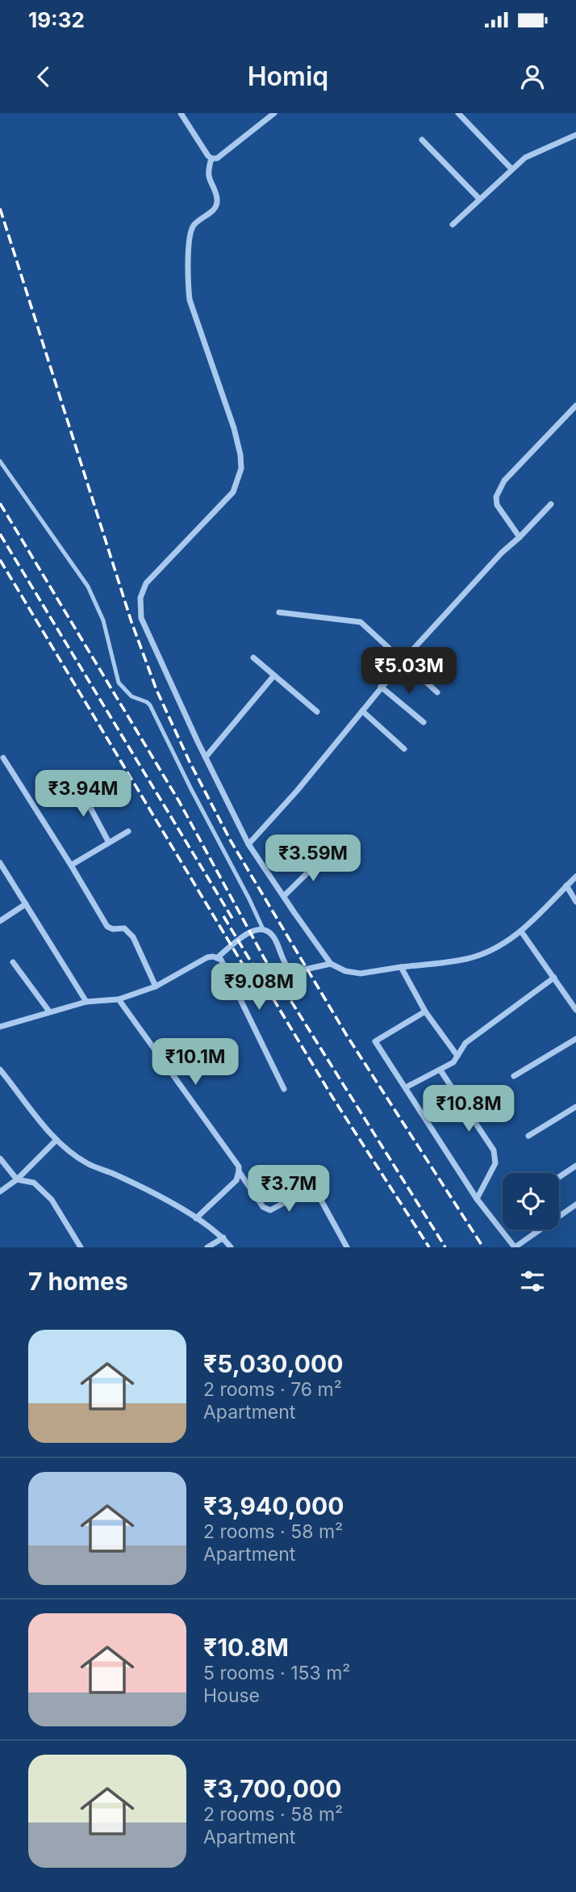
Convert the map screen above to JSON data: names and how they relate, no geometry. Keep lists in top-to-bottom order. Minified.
{"page":{"status":"19:32","header":"Homiq","price":["₹5.03M","₹3.94M","₹3.59M","₹9.08M","₹10.1M","₹10.8M","₹3.7M"],"heading":"7 homes","list":[{"name":"₹5,030,000","note":"2 rooms · 76 m² · Apartment"},{"name":"₹3,940,000","note":"2 rooms · 58 m² · Apartment"},{"name":"₹10.8M","note":"5 rooms · 153 m² · House"},{"name":"₹3,700,000","note":"2 rooms · 58 m² · Apartment"}]}}
